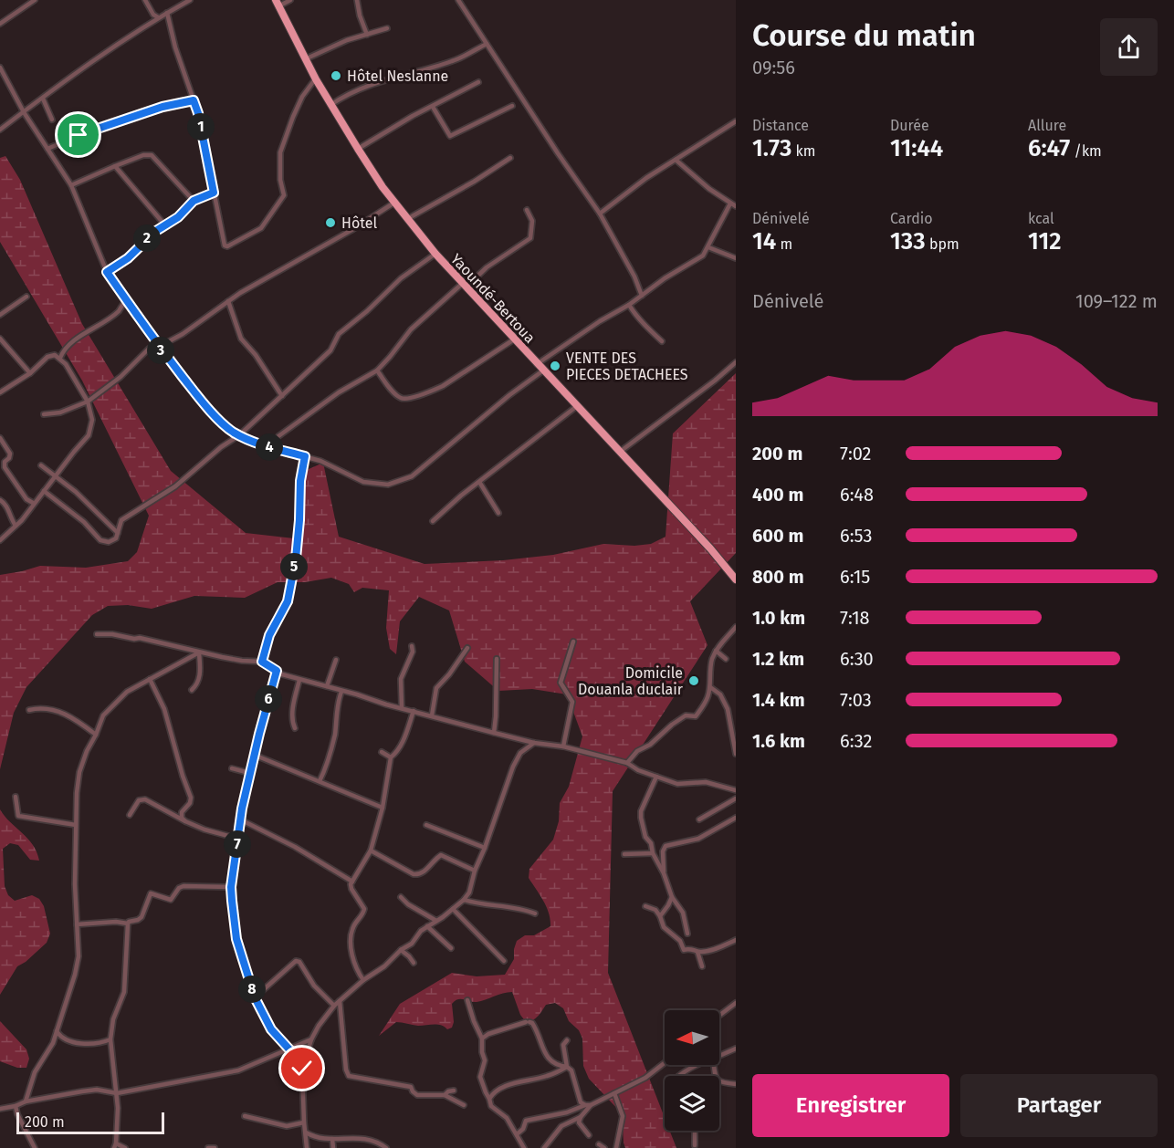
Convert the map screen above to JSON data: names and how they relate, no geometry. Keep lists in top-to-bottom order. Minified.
{"streets":{"highway":["Yaoundé-Bertoua"]},"places":["Hôtel Neslanne","Hôtel","VENTE DES PIECES DETACHEES","Domicile Douanla duclair"],"scale_bar":"200 m","north":"left","page":{"heading":["Course du matin","09:56"],"stats":[["Distance","1.73 km"],["Durée","11:44"],["Allure","6:47 /km"],["Dénivelé","14 m"],["Cardio","133 bpm"],["kcal","112"]],"pins":["1","2","3","4","5","6","7","8"],"chart":["Dénivelé","109–122 m"],"list":[{"name":"200 m","note":"7:02"},{"name":"400 m","note":"6:48"},{"name":"600 m","note":"6:53"},{"name":"800 m","note":"6:15"},{"name":"1.0 km","note":"7:18"},{"name":"1.2 km","note":"6:30"},{"name":"1.4 km","note":"7:03"},{"name":"1.6 km","note":"6:32"}],"buttons":["Enregistrer","Partager"],"scale":"200 m"}}
